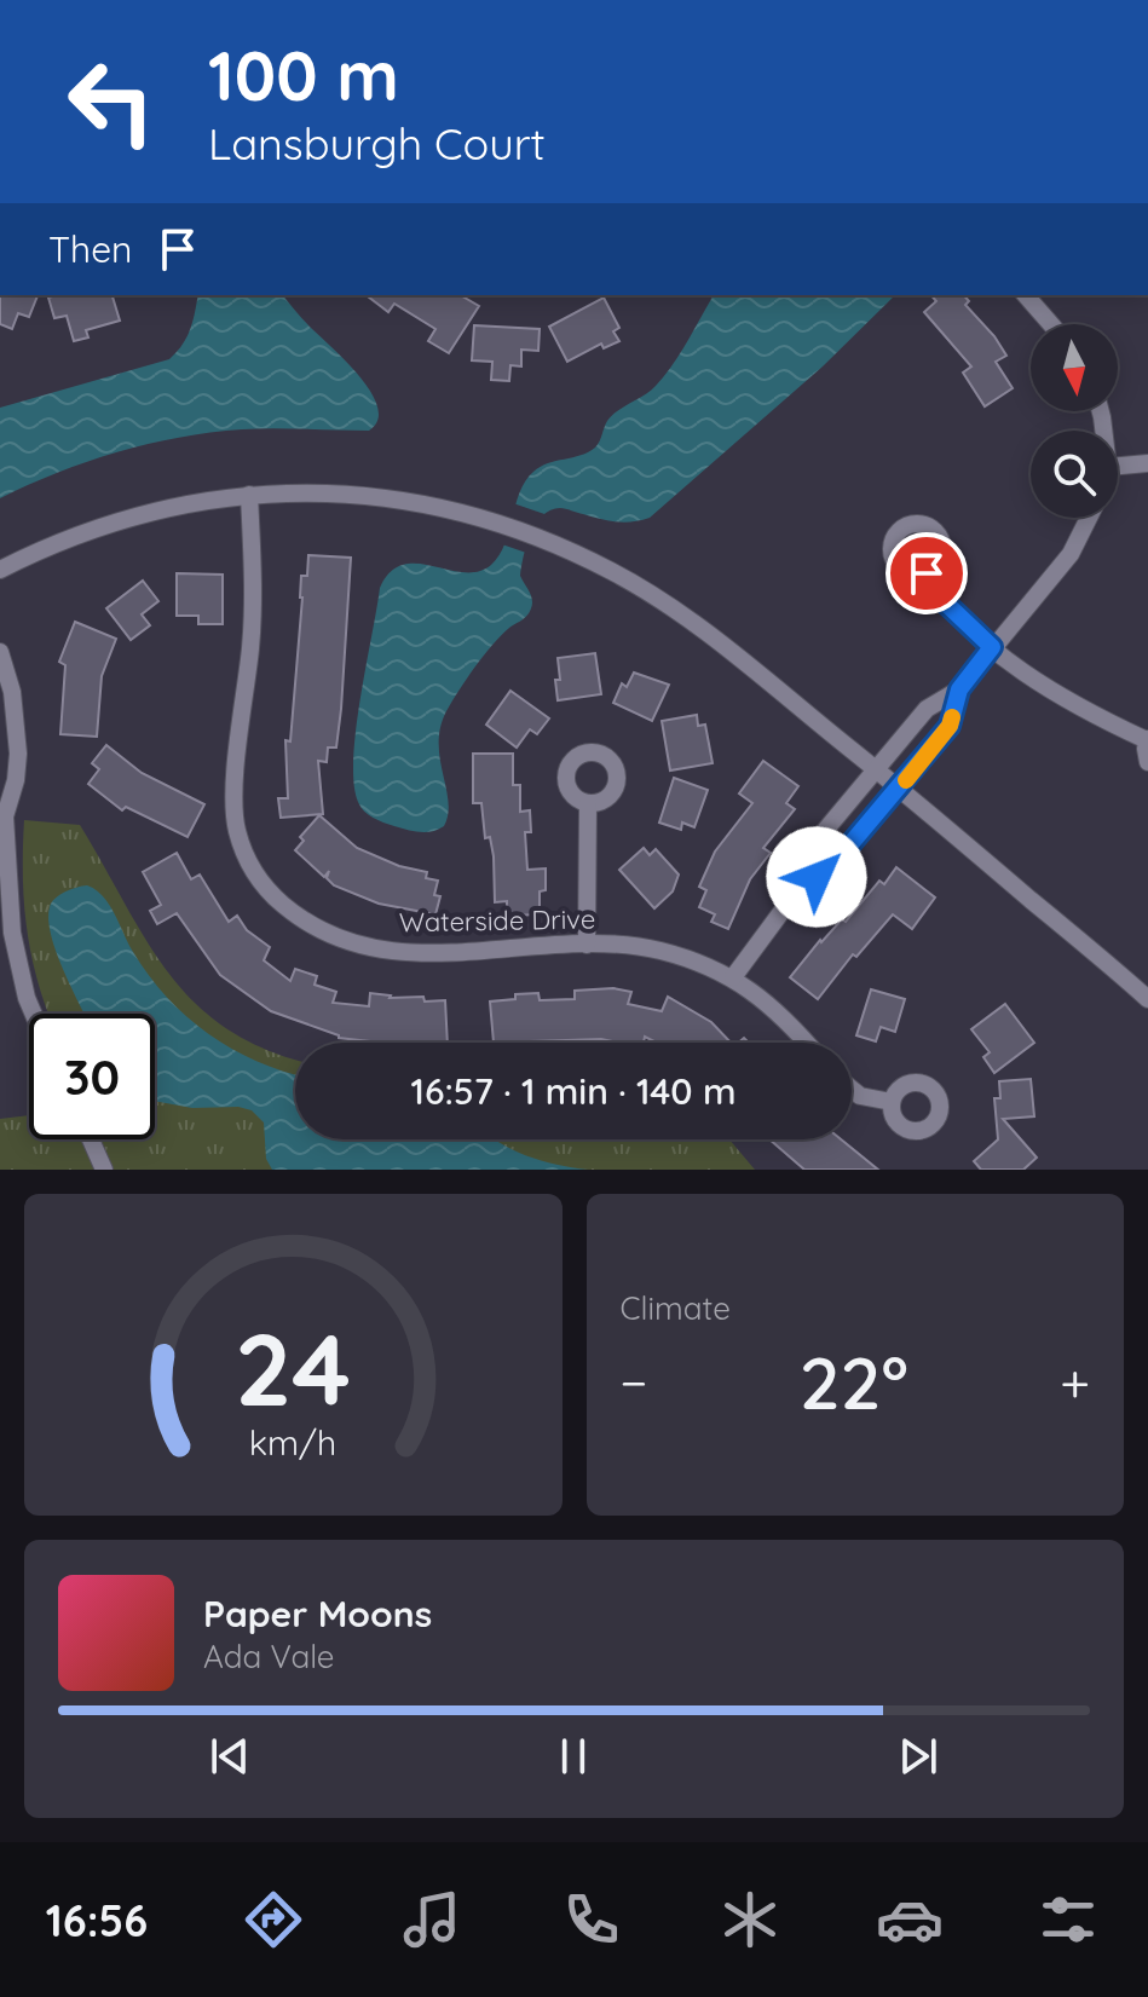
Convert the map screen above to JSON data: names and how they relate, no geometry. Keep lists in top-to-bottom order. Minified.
{"streets":{"street":["Waterside Drive"]},"north":"bottom","page":{"turn":["100 m","Lansburgh Court"],"then":"Then","limit":"30","trip":"16:57 · 1 min · 140 m","tile":"Climate","heat":["−","22°","+"],"song":["Paper Moons","Ada Vale"],"tabs":"16:56","gauge":["24","km/h"]}}
